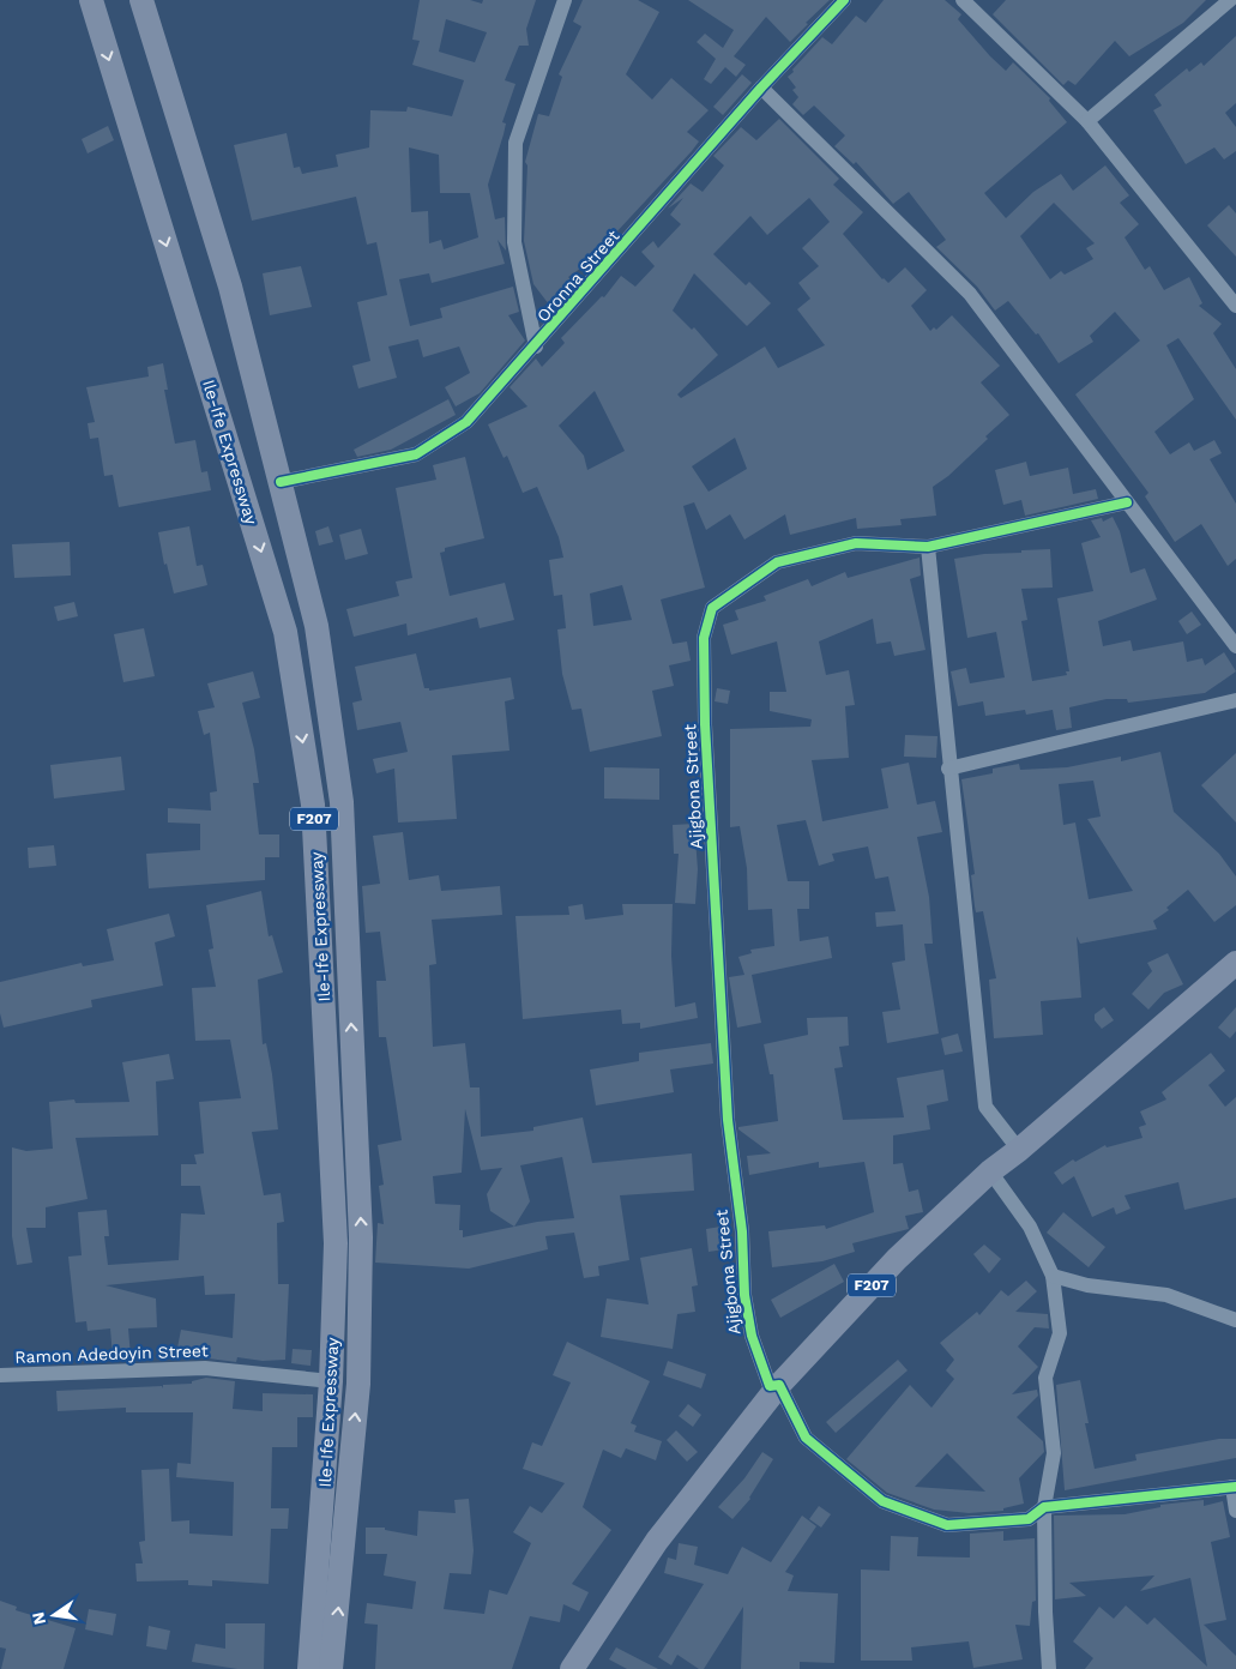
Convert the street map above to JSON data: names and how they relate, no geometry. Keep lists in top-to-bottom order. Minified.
{"streets":{"main road":["Ile-Ife Expressway","F207"],"street":["Oronna Street","Ajigbona Street","Ramon Adedoyin Street"]},"crossings":[["Oronna Street","Ile-Ife Expressway"],["Ile-Ife Expressway","Ramon Adedoyin Street"],["Ajigbona Street","F207"]],"north":"left"}
